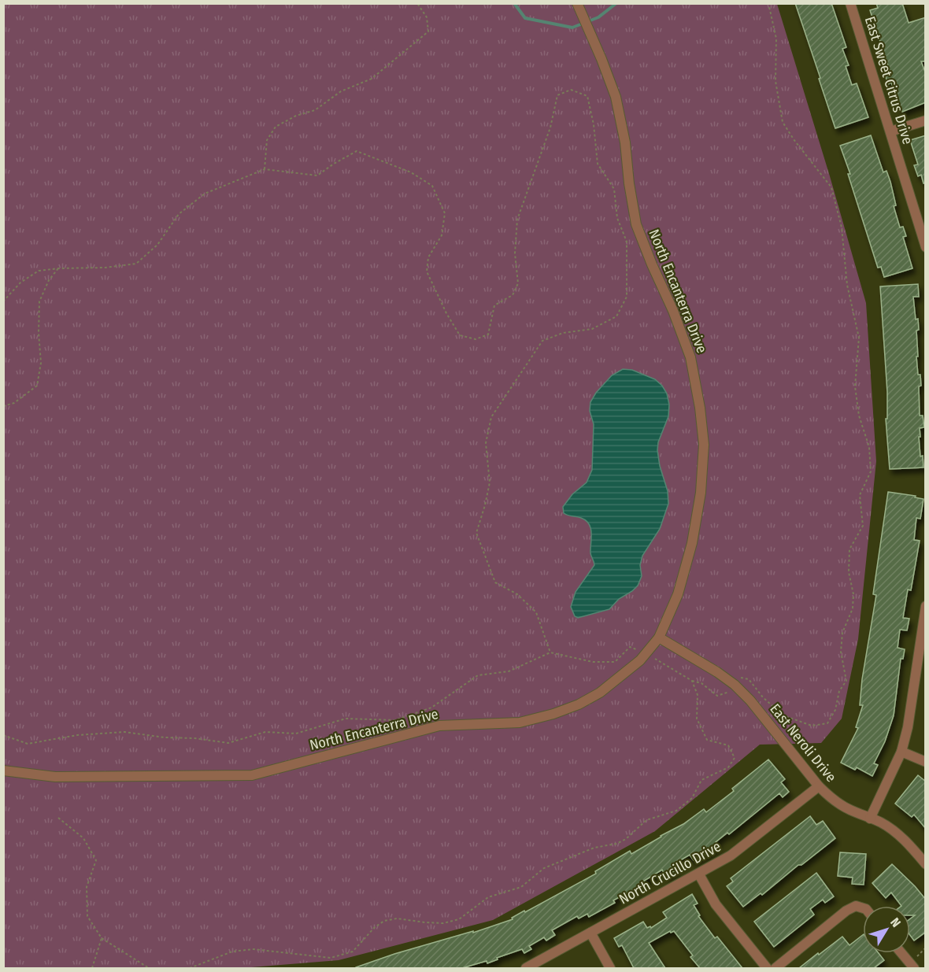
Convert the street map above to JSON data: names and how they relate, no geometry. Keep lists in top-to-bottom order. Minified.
{"streets":{"street":["East Sweet Citrus Drive","North Encanterra Drive","East Neroli Drive","North Crucillo Drive"]},"crossings":[["North Encanterra Drive","East Neroli Drive"],["East Neroli Drive","North Crucillo Drive"]],"north":"top right"}
